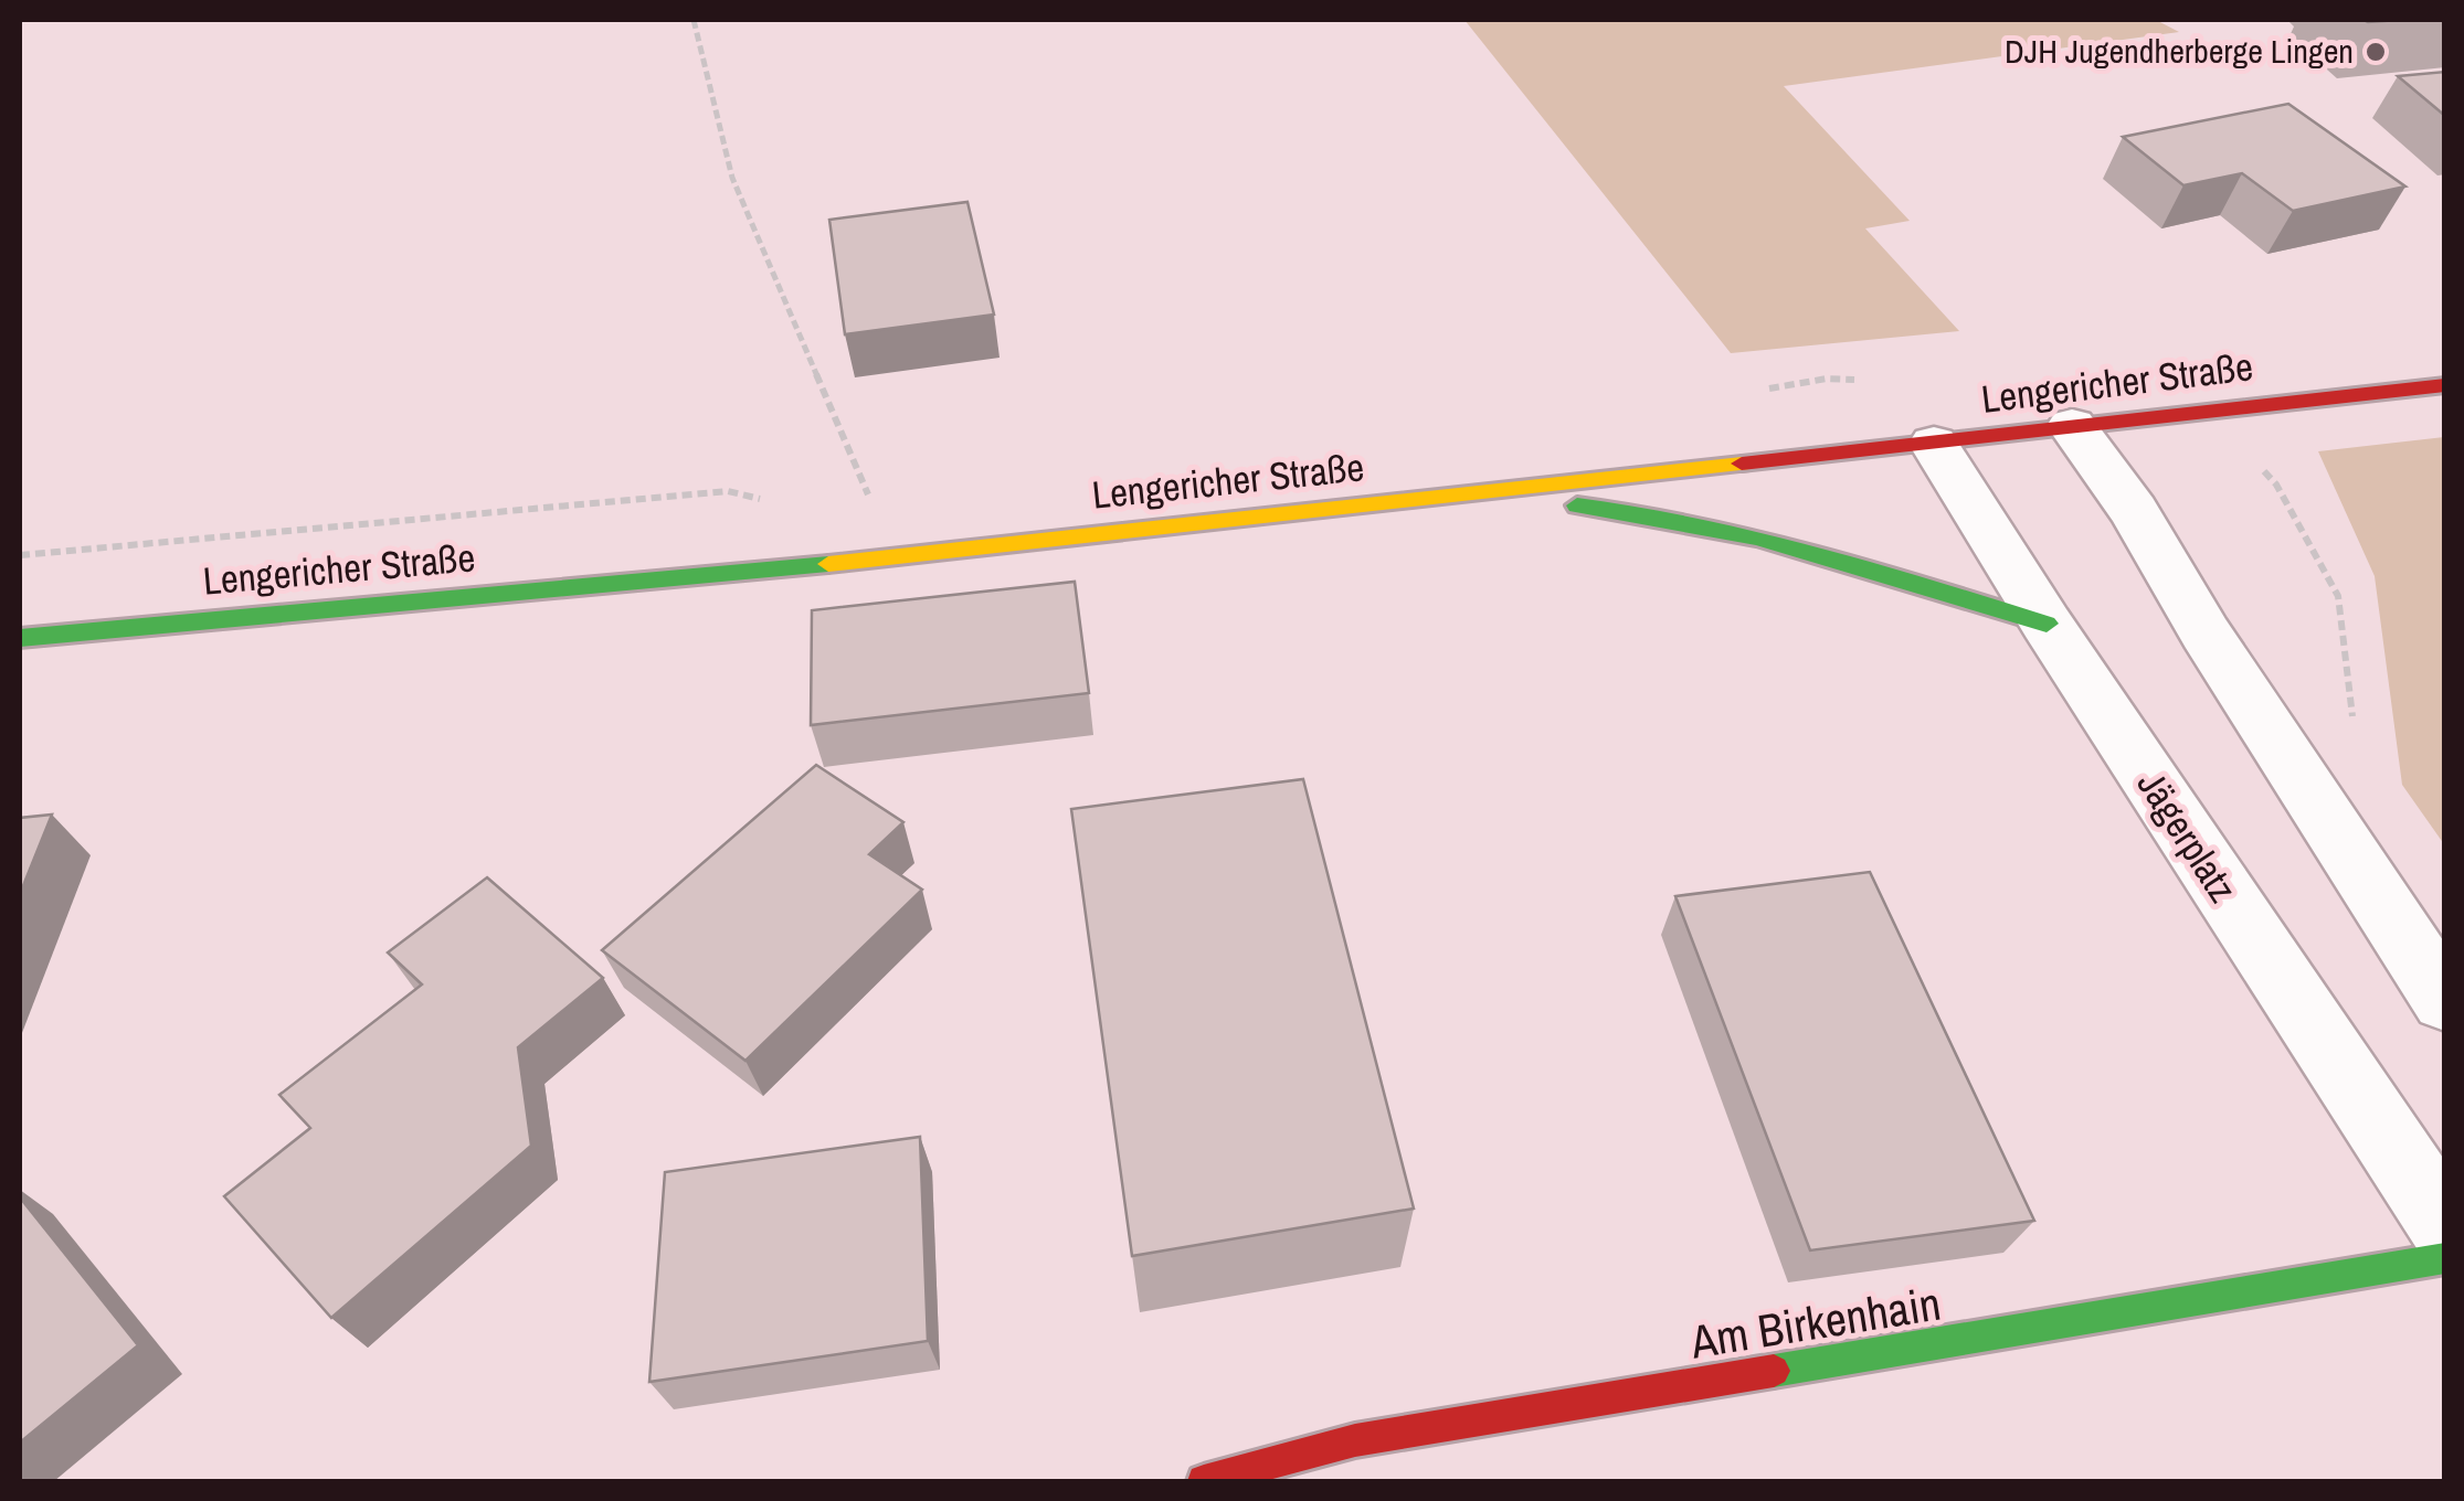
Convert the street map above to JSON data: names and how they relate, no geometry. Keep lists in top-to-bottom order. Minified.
{"streets":{"main road":["Lengericher Straße","Am Birkenhain"],"street":["Jägerplatz"]},"crossings":[["Lengericher Straße","Jägerplatz"]],"places":["DJH Jugendherberge Lingen"]}
